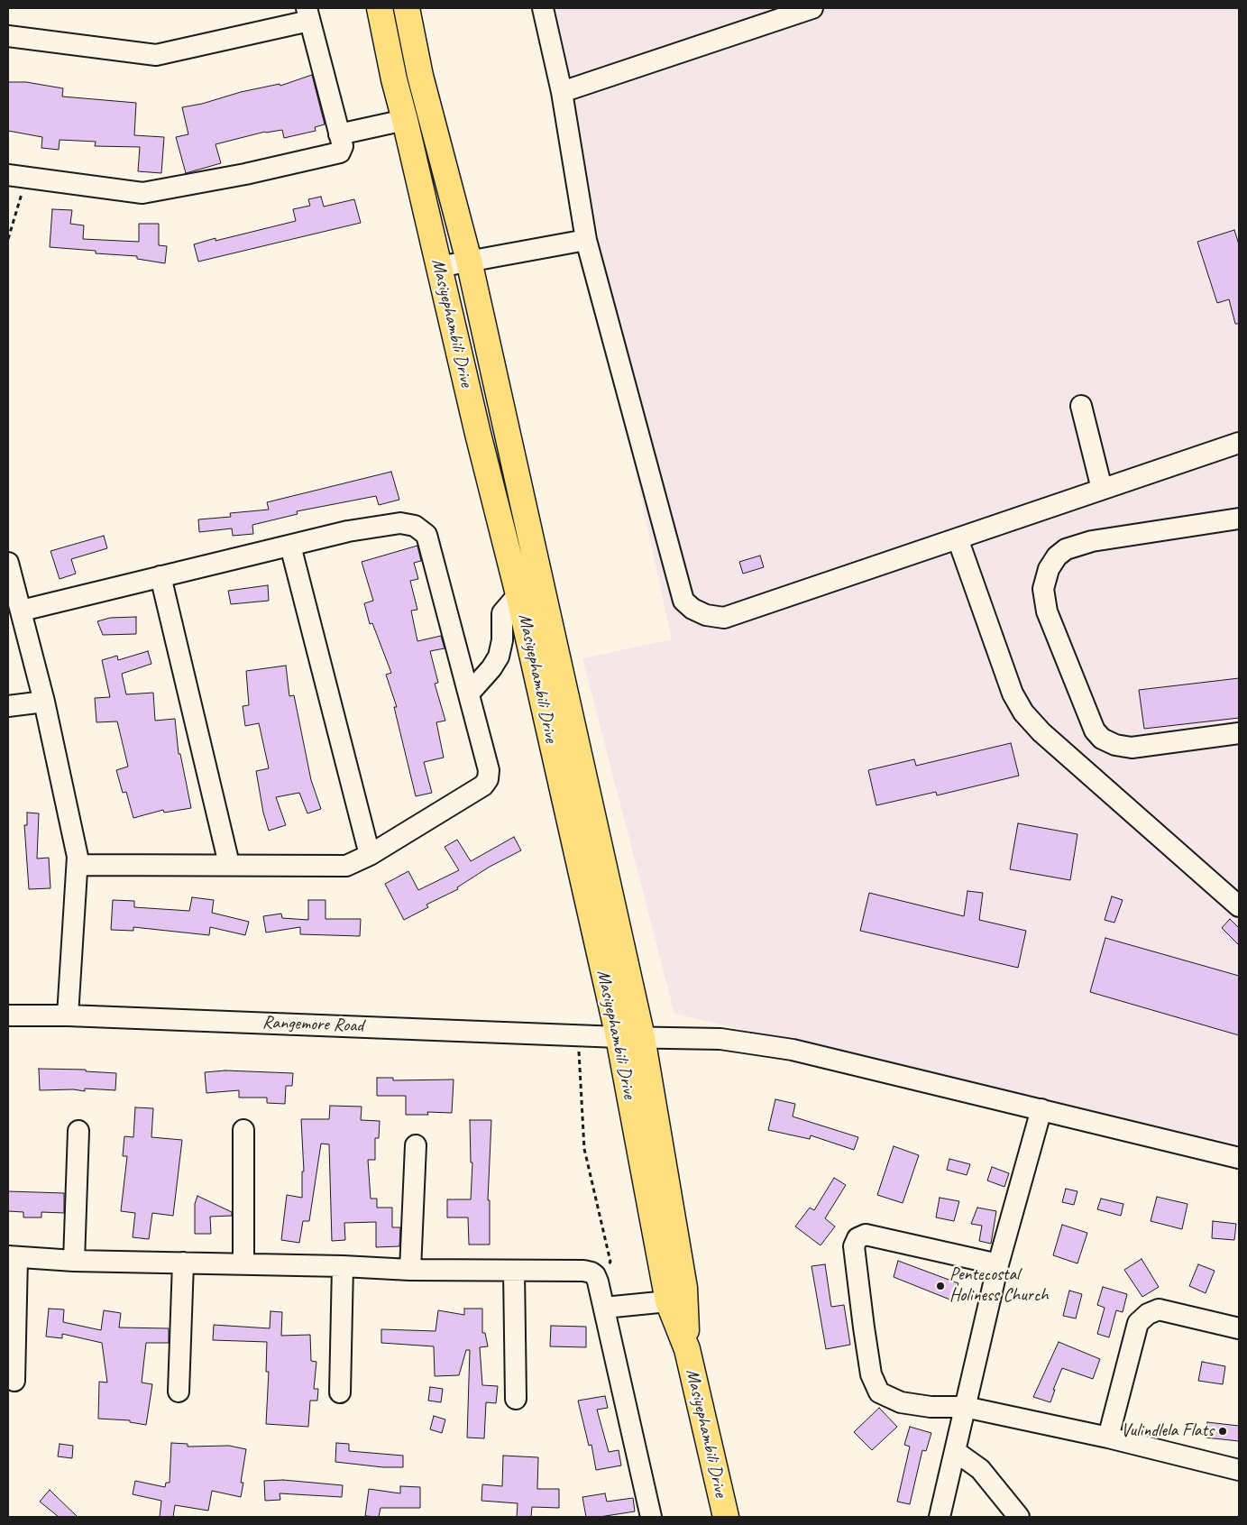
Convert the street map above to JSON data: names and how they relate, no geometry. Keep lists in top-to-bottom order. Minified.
{"streets":{"main road":["Masiyephambili Drive"],"street":["Rangemore Road"]},"crossings":[["Masiyephambili Drive","Rangemore Road"]],"places":["Pentecostal Holiness Church","Vulindlela Flats"]}
